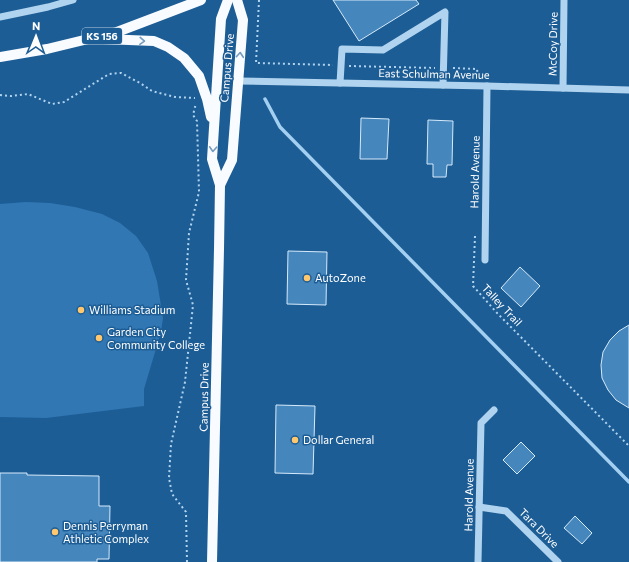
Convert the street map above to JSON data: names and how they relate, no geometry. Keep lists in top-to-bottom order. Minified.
{"streets":{"main road":["KS 156","Campus Drive"],"street":["McCoy Drive","East Schulman Avenue","Harold Avenue","Tara Drive"],"path":["Talley Trail"]},"crossings":[["McCoy Drive","East Schulman Avenue"],["Campus Drive","East Schulman Avenue"],["East Schulman Avenue","Harold Avenue"],["Harold Avenue","Tara Drive"]],"places":["AutoZone","Williams Stadium","Garden City Community College","Dollar General","Dennis Perryman Athletic Complex"],"north":"top"}
